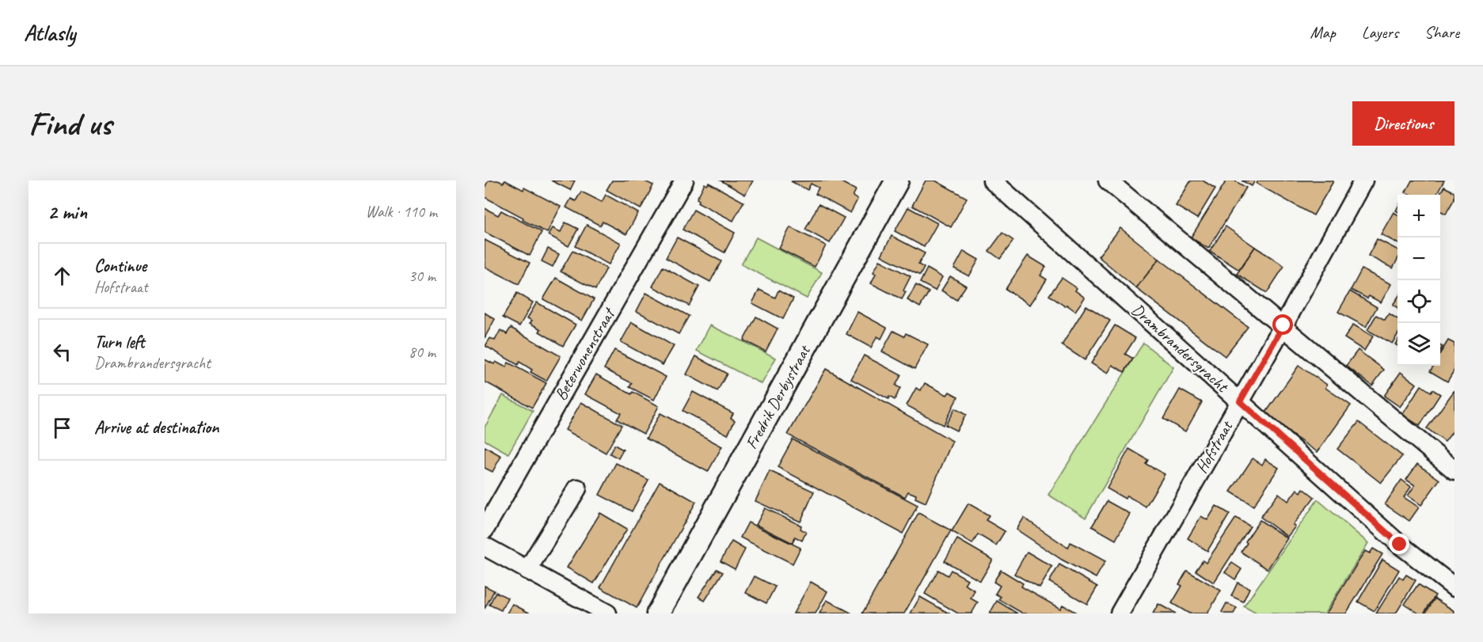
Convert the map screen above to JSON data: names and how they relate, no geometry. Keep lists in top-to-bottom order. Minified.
{"streets":{"main road":["Fredrik Derbystraat"],"street":["Drambrandersgracht","Beterwonenstraat","Hofstraat"]},"crossings":[["Drambrandersgracht","Hofstraat"]],"page":{"header":"Atlasly","nav":["Map","Layers","Share"],"buttons":"Directions","title":"Find us","heading":["2 min","Walk · 110 m"],"map_buttons":["+","−"],"list":[["Continue","Hofstraat","30 m"],["Turn left","Drambrandersgracht","80 m"],"Arrive at destination"]}}
